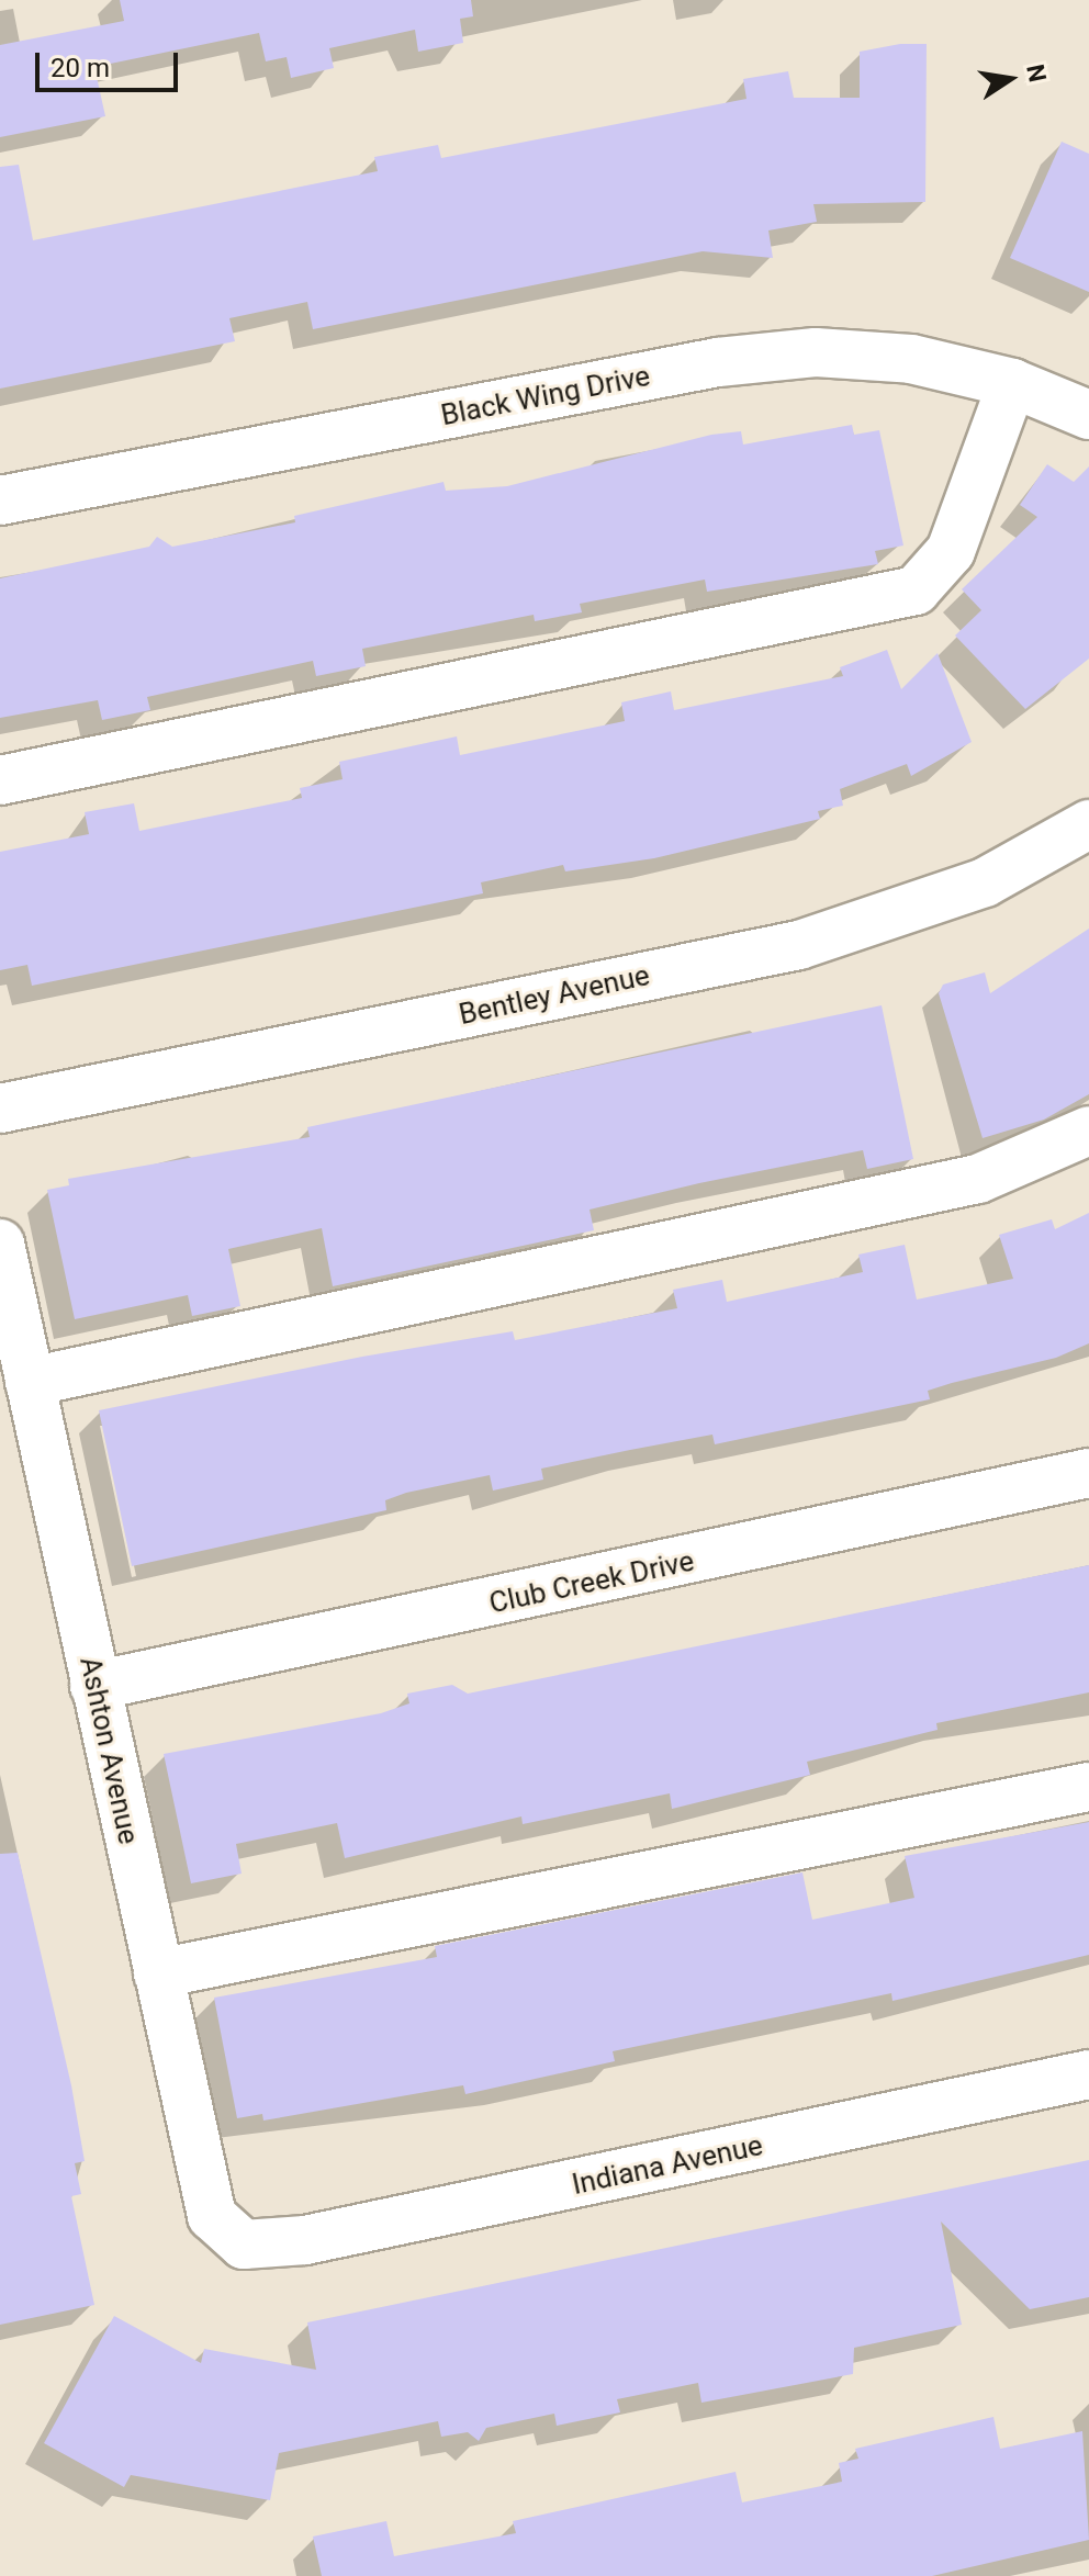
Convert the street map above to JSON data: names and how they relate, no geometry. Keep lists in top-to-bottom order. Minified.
{"streets":{"street":["Black Wing Drive","Bentley Avenue","Club Creek Drive","Ashton Avenue","Indiana Avenue"]},"crossings":[["Club Creek Drive","Ashton Avenue"],["Ashton Avenue","Indiana Avenue"]],"scale_bar":"20 m","north":"right"}
